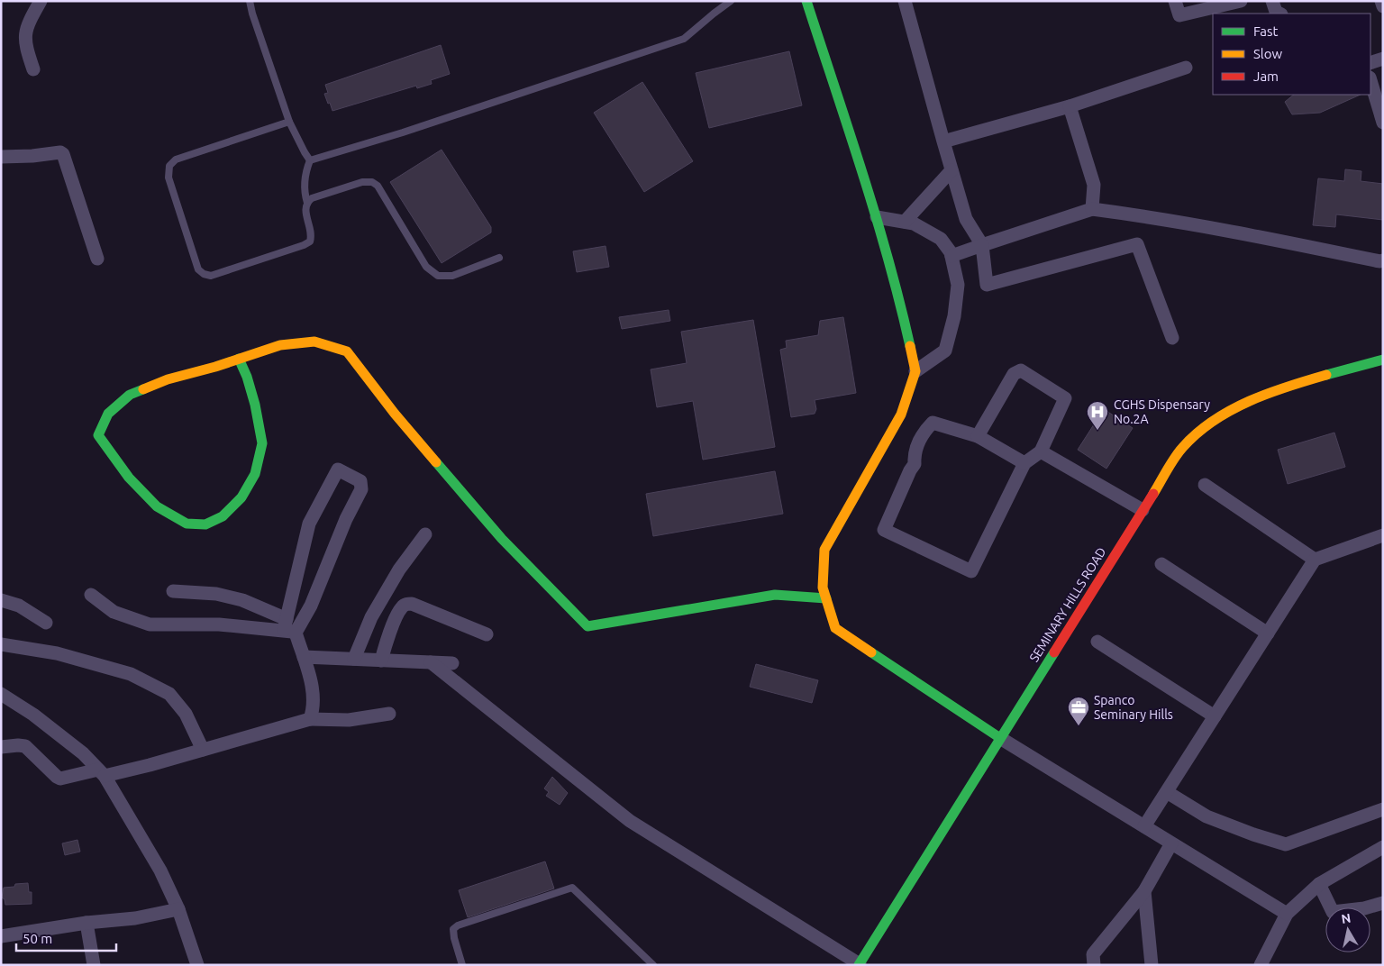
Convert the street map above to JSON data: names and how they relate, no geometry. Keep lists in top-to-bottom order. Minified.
{"streets":{"street":["SEMINARY HILLS ROAD"]},"places":{"hospital":["CGHS Dispensary No.2A"],"office":["Spanco Seminary Hills"]},"legend":["Fast","Slow","Jam"],"scale_bar":"50 m","north":"top"}
